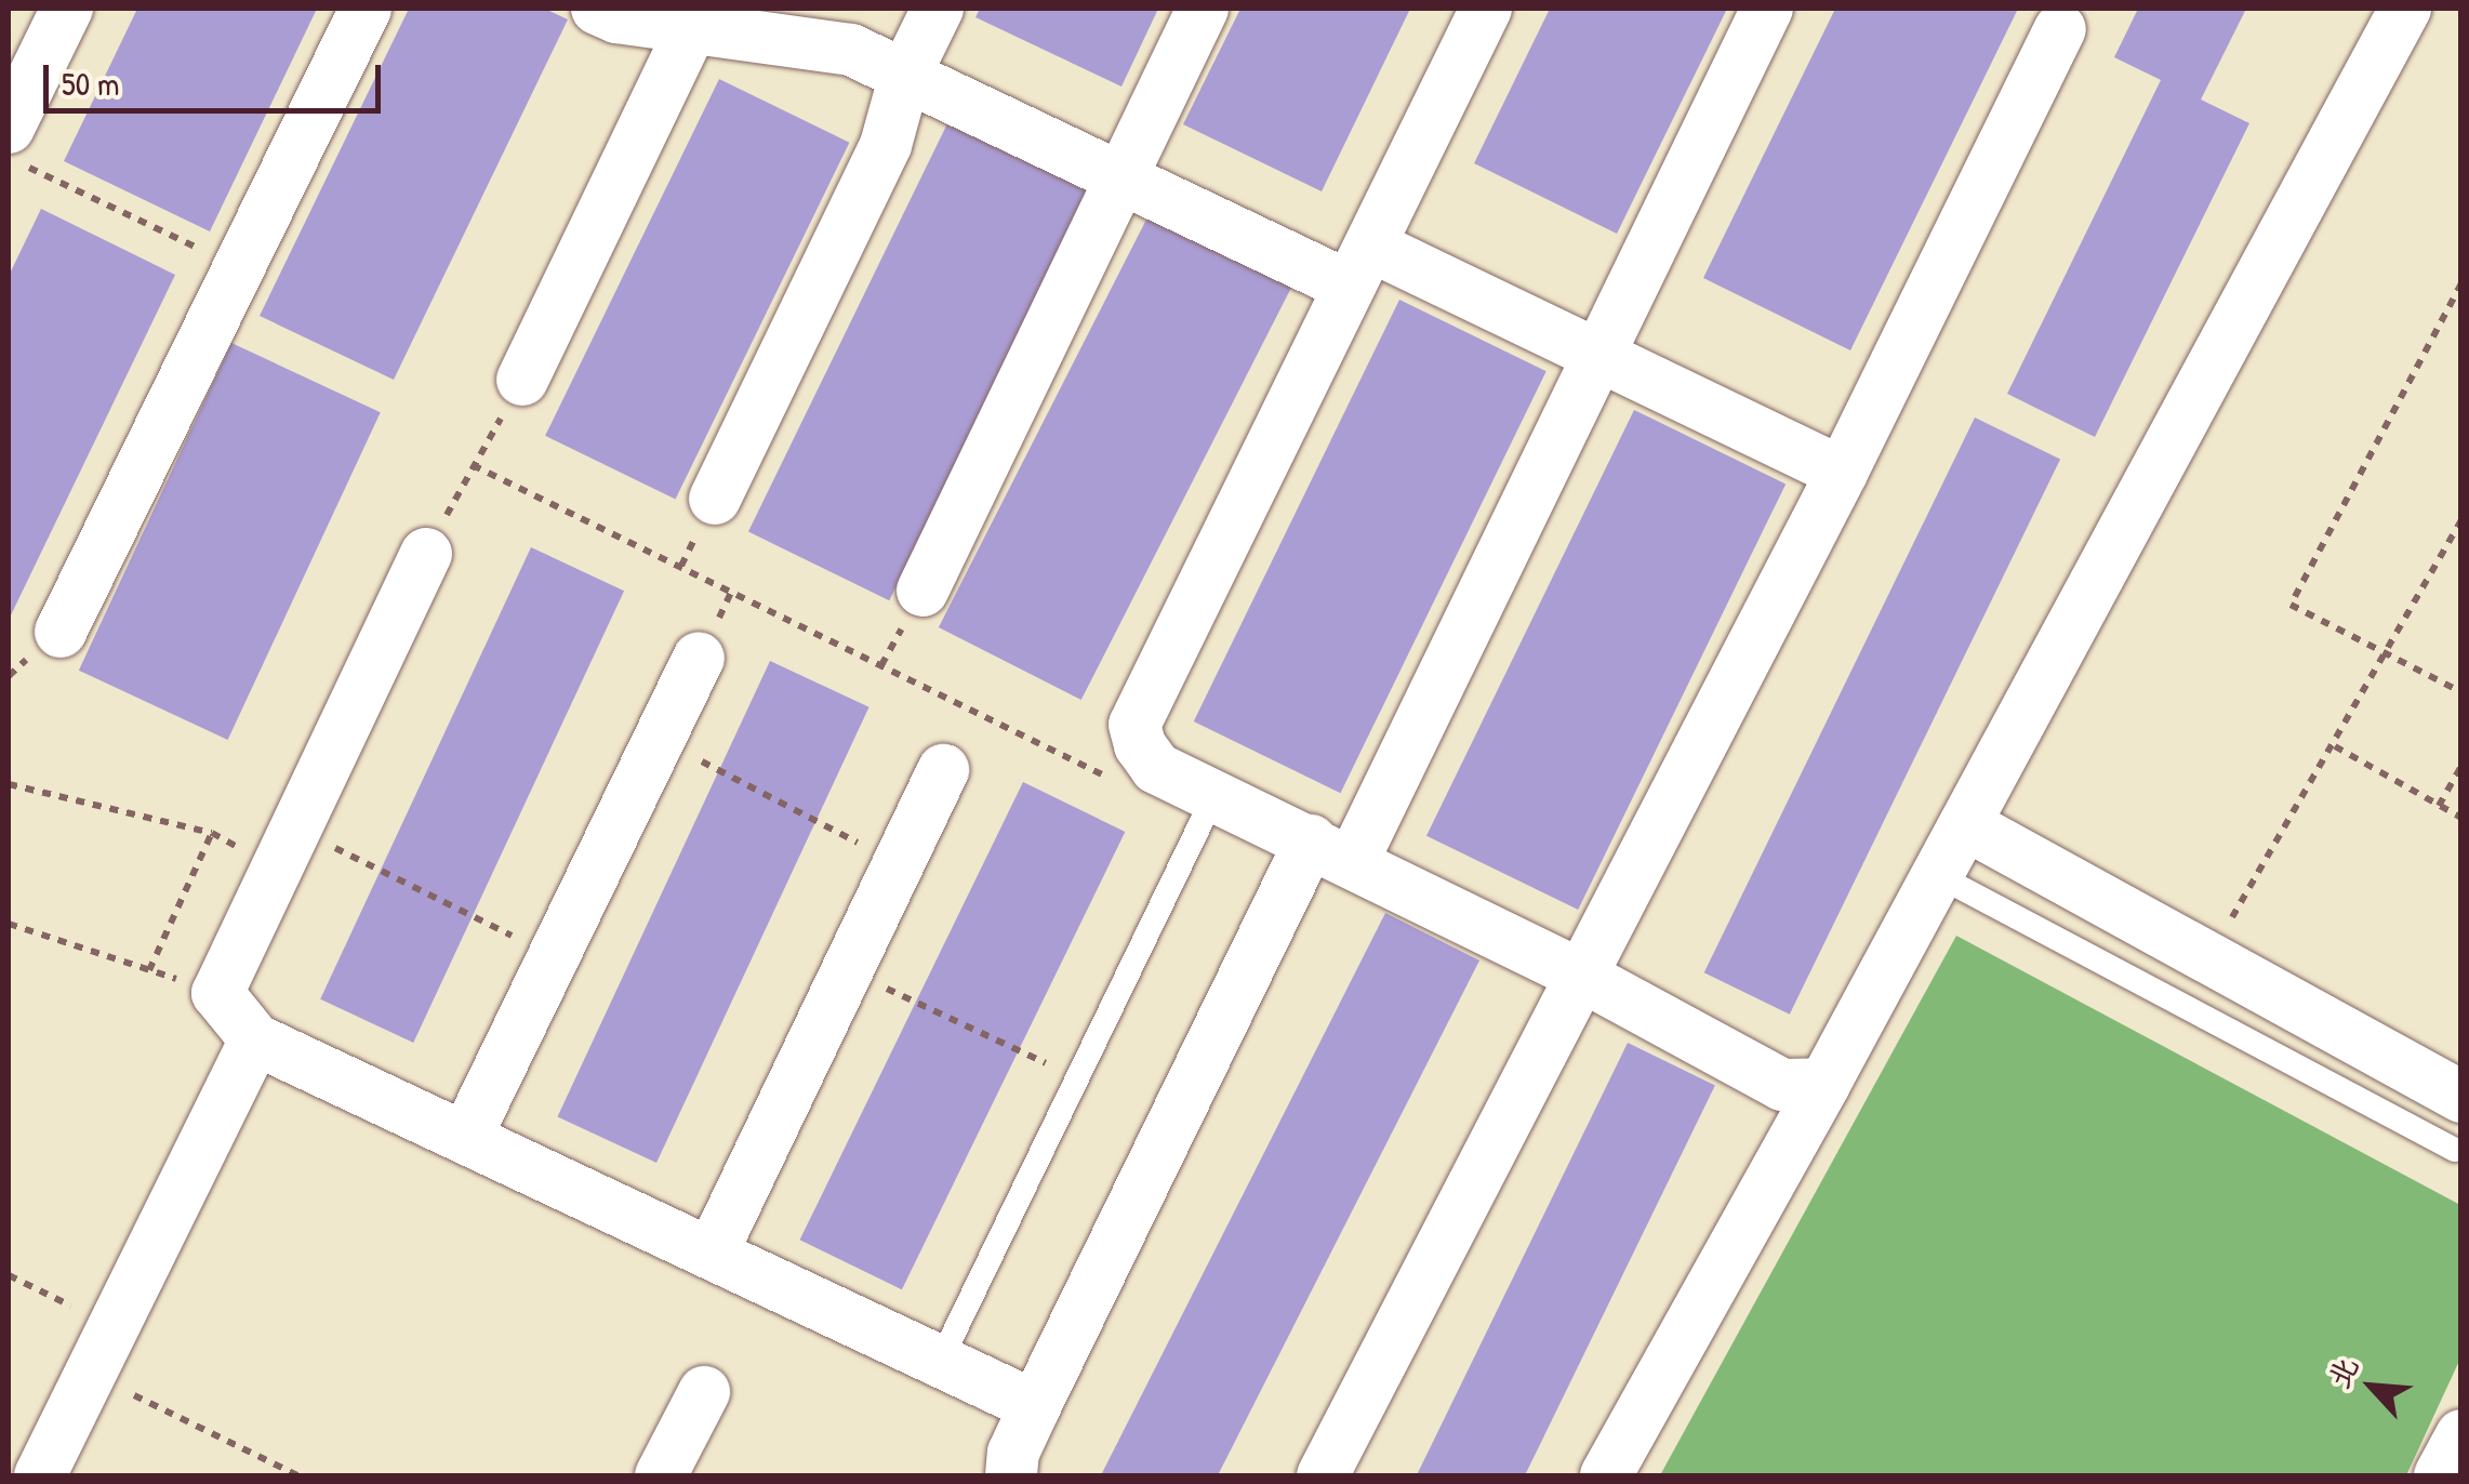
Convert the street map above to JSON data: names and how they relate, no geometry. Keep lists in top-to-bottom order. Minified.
{"scale_bar":"50 m","north":"top left"}
